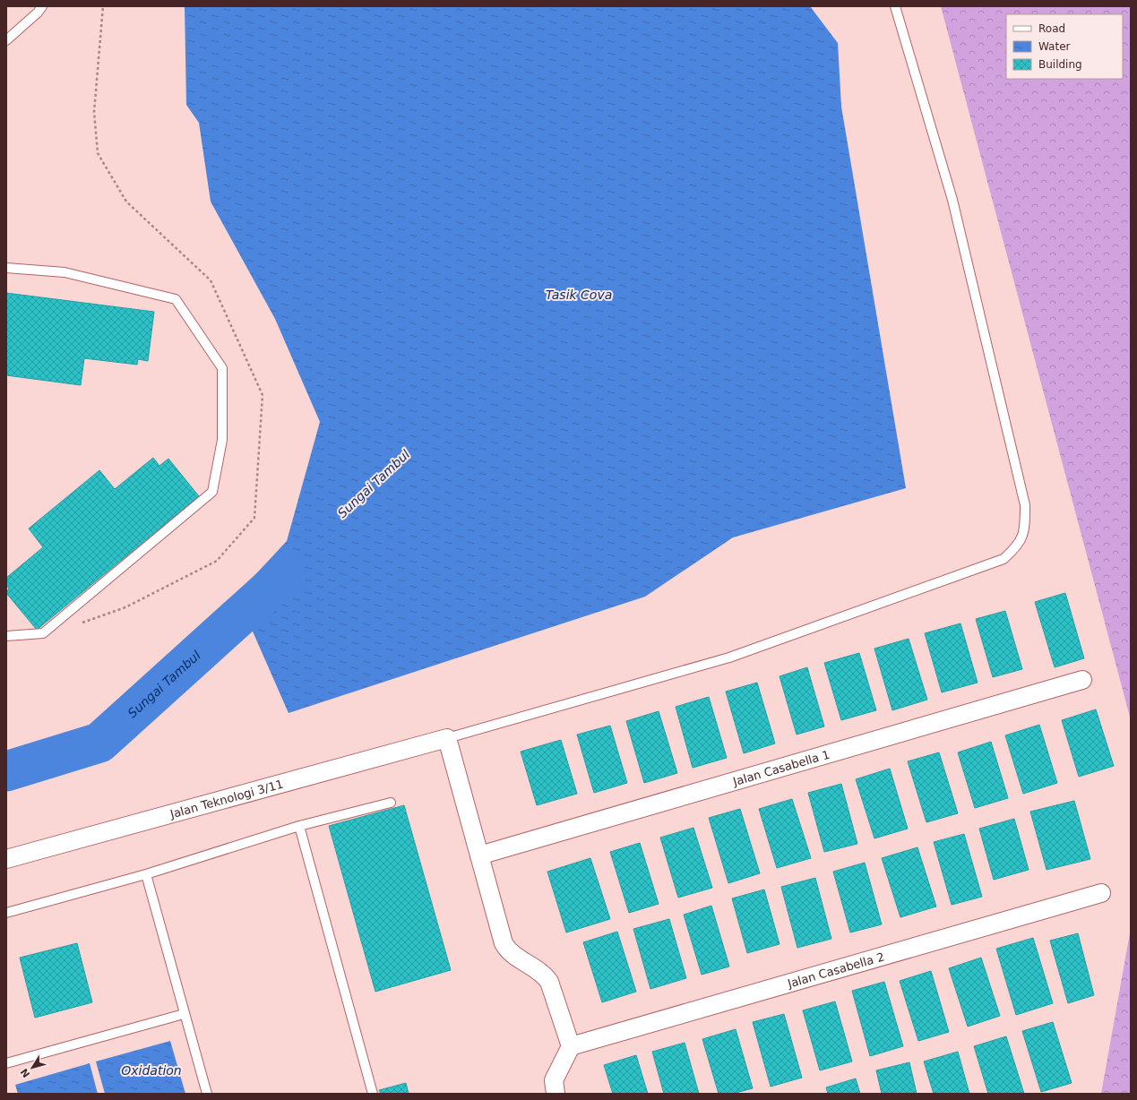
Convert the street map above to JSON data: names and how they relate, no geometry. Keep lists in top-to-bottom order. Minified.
{"streets":{"street":["Jalan Casabella 1","Jalan Teknologi 3/11","Jalan Casabella 2"]},"water":["Tasik Cova","Sungai Tambul","Oxidation"],"legend":["Road","Water","Building"],"north":"bottom left"}
